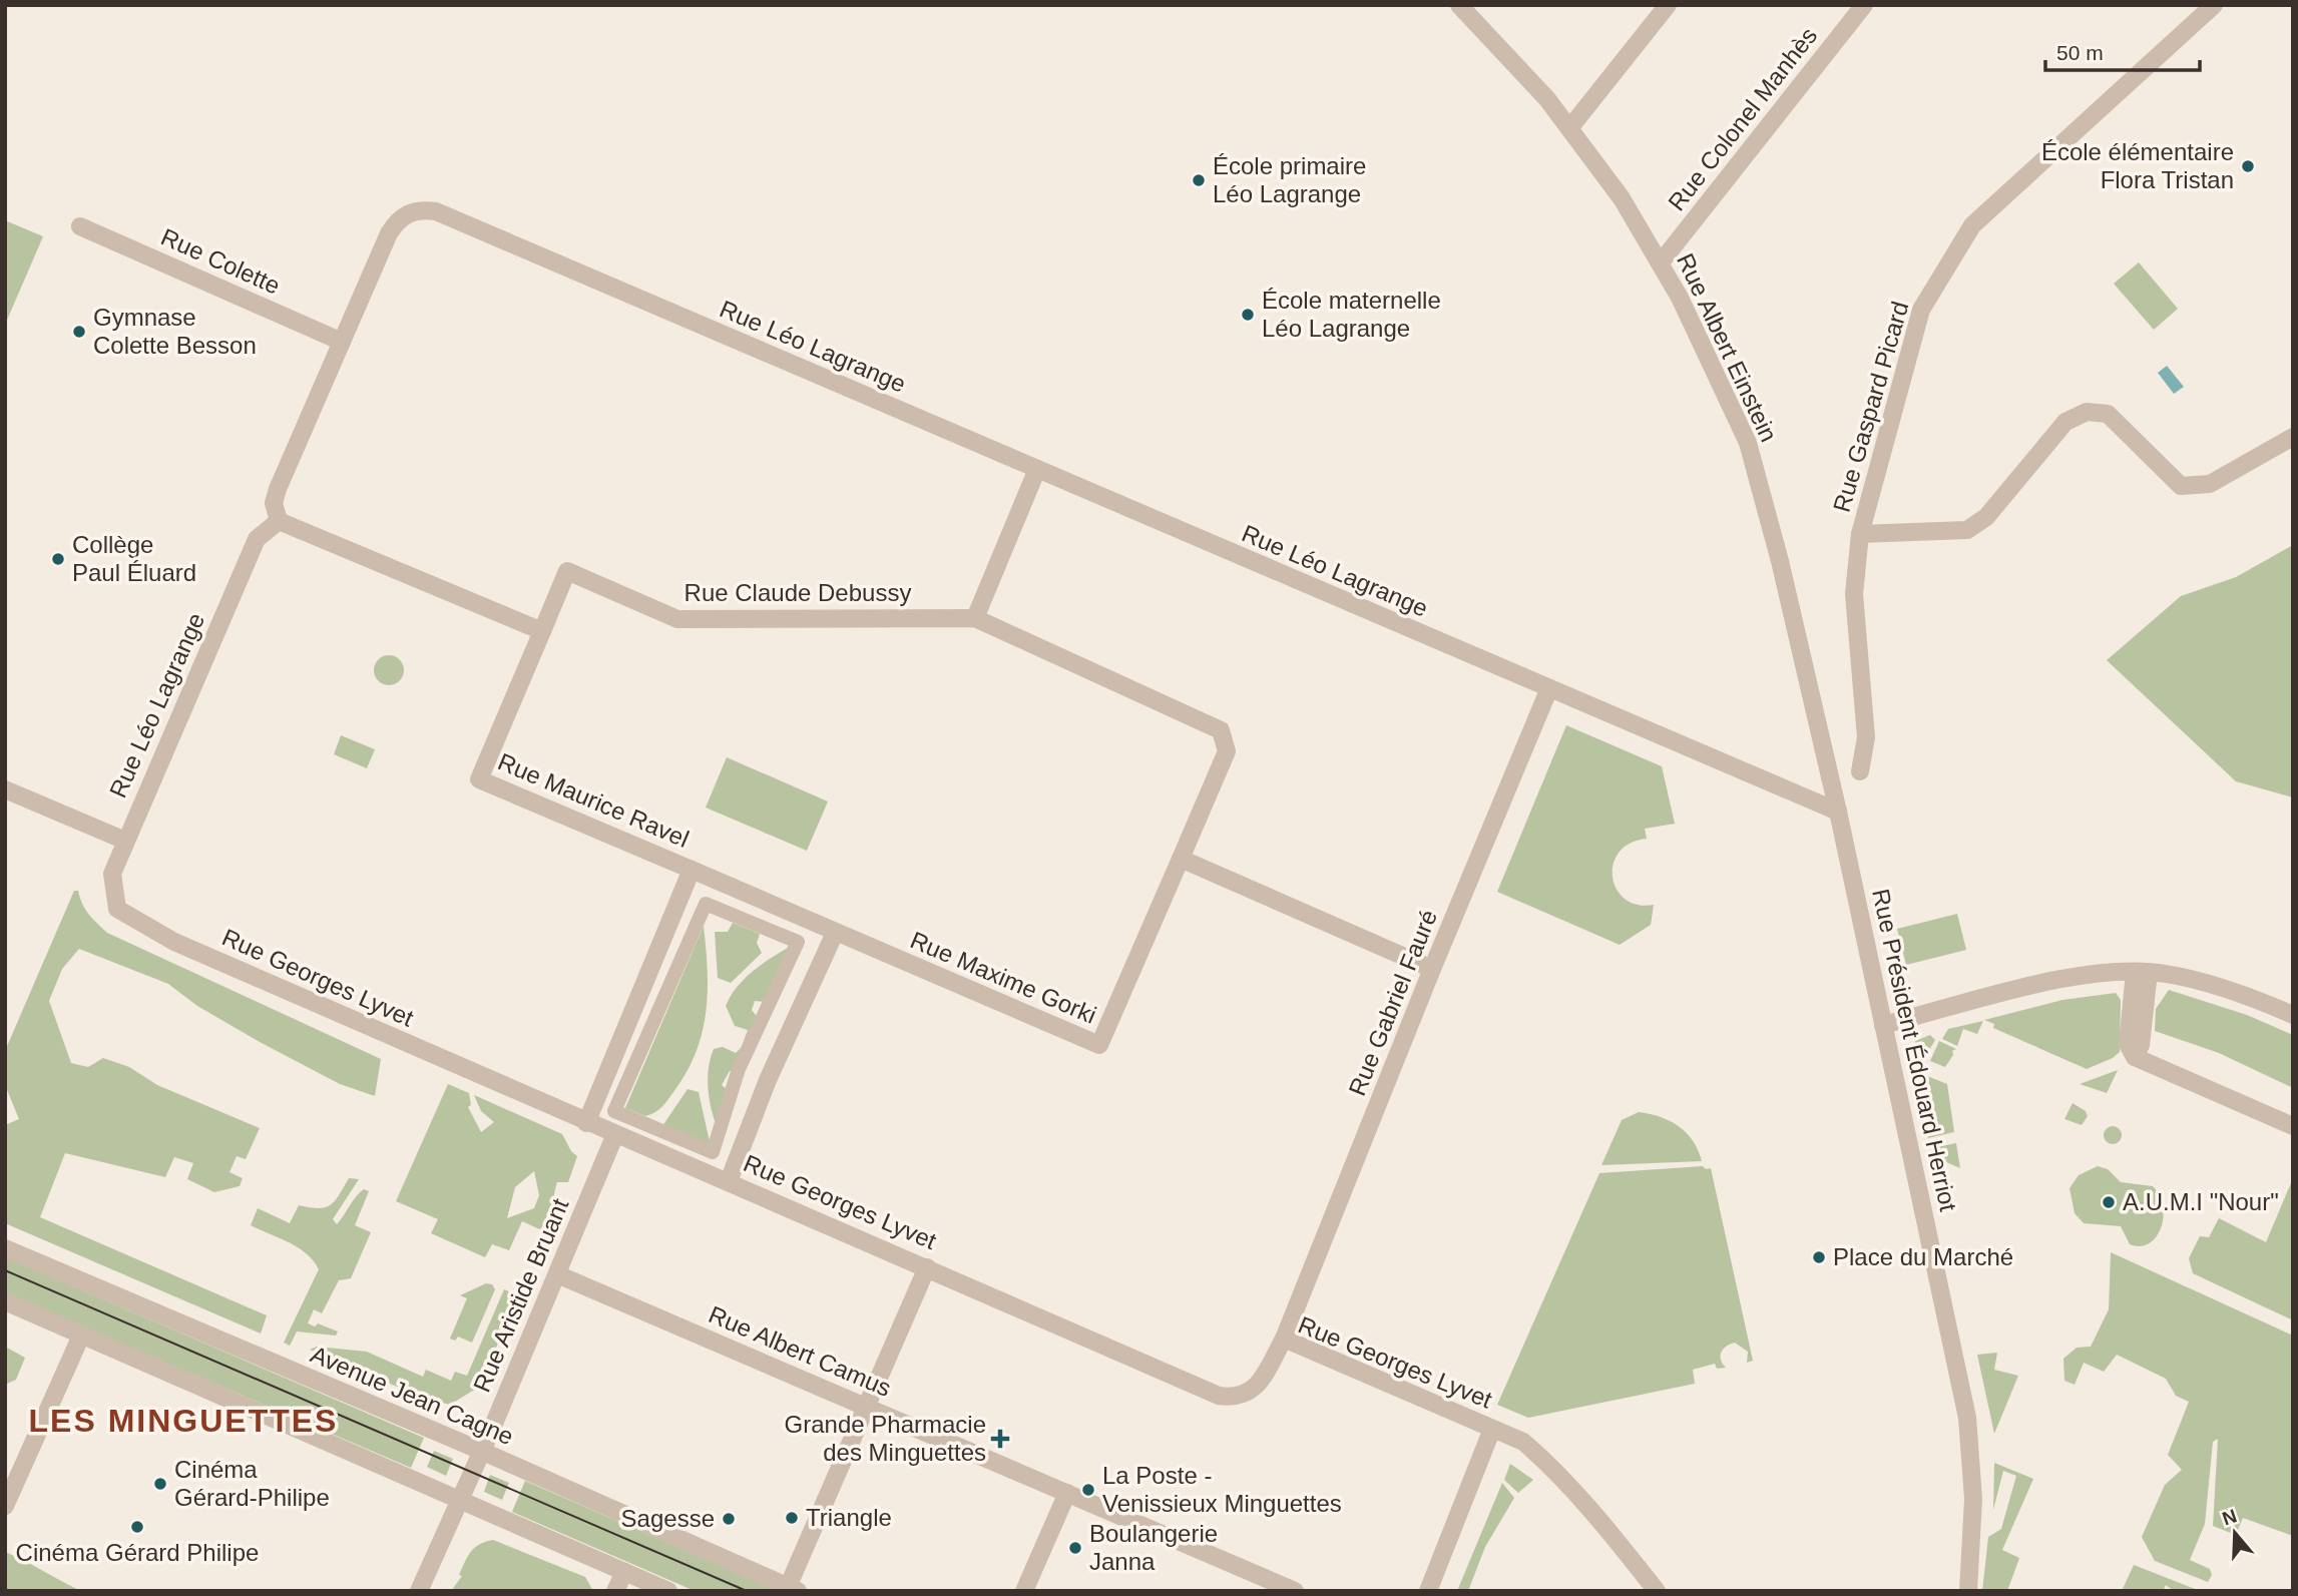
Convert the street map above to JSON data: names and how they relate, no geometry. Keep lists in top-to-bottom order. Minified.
{"streets":{"street":["Rue Colonel Manhès","Rue Colette","Rue Léo Lagrange","Rue Albert Einstein","Rue Gaspard Picard","Rue Claude Debussy","Rue Maurice Ravel","Rue Georges Lyvet","Rue Maxime Gorki","Rue Gabriel Fauré","Rue Président Édouard Herriot","Rue Aristide Bruant","Rue Albert Camus","Avenue Jean Cagne"]},"crossings":[["Rue Colonel Manhès","Rue Albert Einstein"],["Rue Colette","Rue Léo Lagrange"],["Rue Léo Lagrange","Rue Albert Einstein"],["Rue Léo Lagrange","Rue Georges Lyvet"],["Rue Léo Lagrange","Rue Gabriel Fauré"],["Rue Léo Lagrange","Rue Président Édouard Herriot"],["Rue Albert Einstein","Rue Président Édouard Herriot"],["Rue Claude Debussy","Rue Maurice Ravel"],["Rue Claude Debussy","Rue Maxime Gorki"],["Rue Maurice Ravel","Rue Georges Lyvet"],["Rue Maurice Ravel","Rue Maxime Gorki"],["Rue Georges Lyvet","Rue Gabriel Fauré"],["Rue Georges Lyvet","Rue Aristide Bruant"],["Rue Aristide Bruant","Rue Albert Camus"],["Rue Aristide Bruant","Avenue Jean Cagne"]],"districts":["LES MINGUETTES"],"places":{"other":["École élémentaire Flora Tristan","École primaire Léo Lagrange","École maternelle Léo Lagrange","Gymnase Colette Besson","Collège Paul Éluard","A.U.M.I \"Nour\"","Place du Marché","Cinéma Gérard-Philipe","La Poste - Venissieux Minguettes","Triangle","Sagesse","Cinéma Gérard Philipe","Boulangerie Janna"],"health":["Grande Pharmacie des Minguettes"]},"scale_bar":"50 m","north":"top"}
